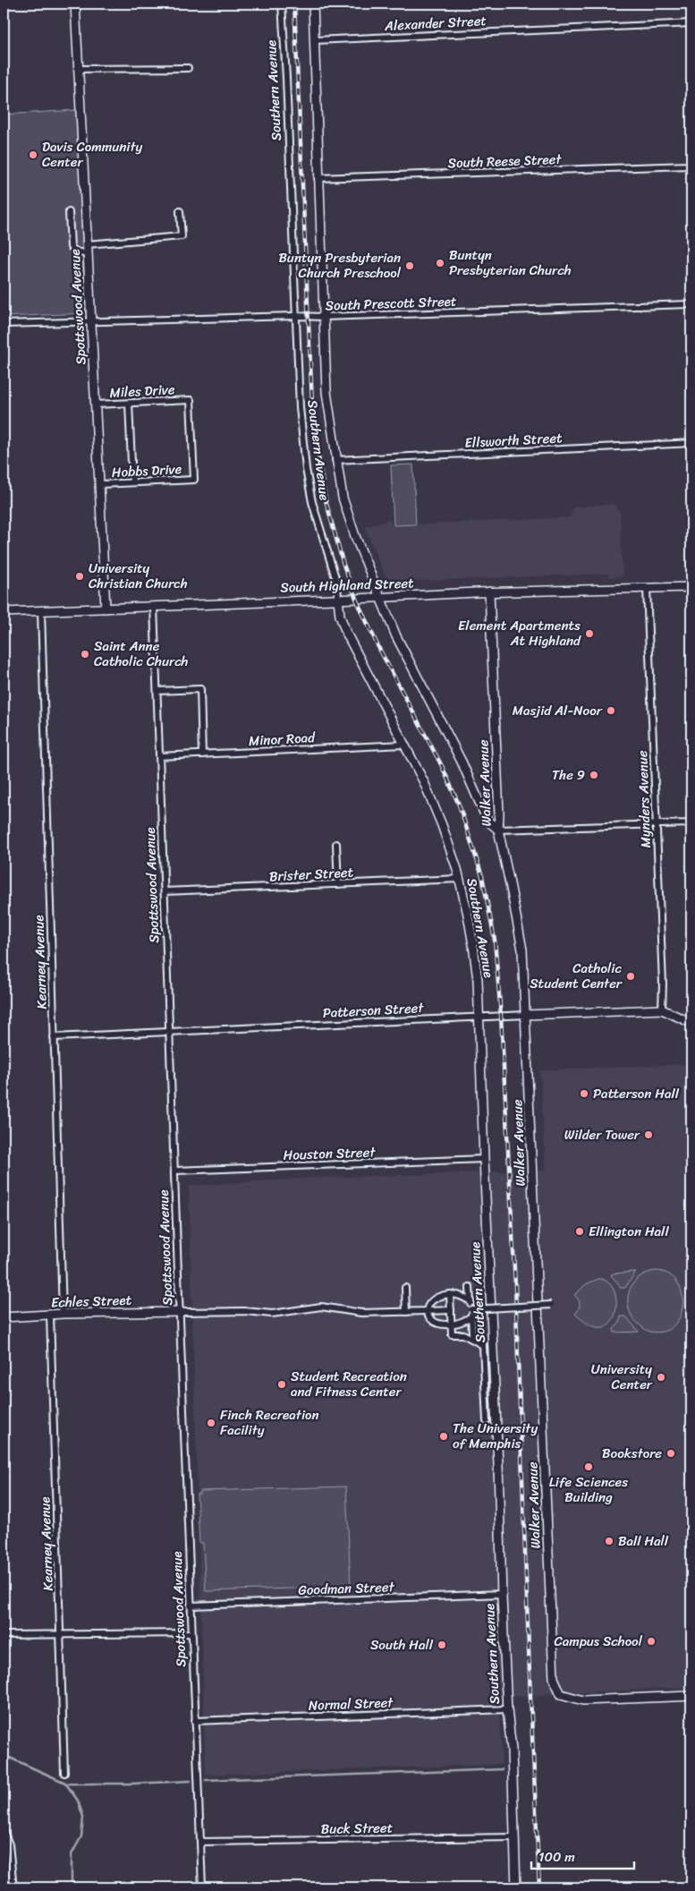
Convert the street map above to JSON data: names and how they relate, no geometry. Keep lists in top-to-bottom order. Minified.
{"streets":{"street":["Alexander Street","Southern Avenue","South Reese Street","South Prescott Street","Spottswood Avenue","Miles Drive","Ellsworth Street","Hobbs Drive","South Highland Street","Minor Road","Walker Avenue","Mynders Avenue","Brister Street","Kearney Avenue","Patterson Street","Houston Street","Echles Street","Goodman Street","Normal Street","Buck Street"]},"crossings":[["Alexander Street","Southern Avenue"],["Southern Avenue","South Reese Street"],["Southern Avenue","South Prescott Street"],["Southern Avenue","Ellsworth Street"],["Southern Avenue","South Highland Street"],["Southern Avenue","Minor Road"],["Southern Avenue","Walker Avenue"],["Southern Avenue","Brister Street"],["Southern Avenue","Patterson Street"],["Southern Avenue","Houston Street"],["Southern Avenue","Goodman Street"],["Southern Avenue","Normal Street"],["Southern Avenue","Buck Street"],["South Prescott Street","Spottswood Avenue"],["Spottswood Avenue","Miles Drive"],["Spottswood Avenue","Hobbs Drive"],["Spottswood Avenue","South Highland Street"],["Spottswood Avenue","Minor Road"],["Spottswood Avenue","Brister Street"],["Spottswood Avenue","Patterson Street"],["Spottswood Avenue","Houston Street"],["Spottswood Avenue","Echles Street"],["Spottswood Avenue","Goodman Street"],["Spottswood Avenue","Normal Street"],["Spottswood Avenue","Buck Street"],["Miles Drive","Hobbs Drive"],["South Highland Street","Walker Avenue"],["South Highland Street","Mynders Avenue"],["South Highland Street","Kearney Avenue"],["Walker Avenue","Patterson Street"],["Mynders Avenue","Patterson Street"],["Kearney Avenue","Patterson Street"],["Kearney Avenue","Echles Street"]],"places":["Davis Community Center","Buntyn Presbyterian Church","Buntyn Presbyterian Church Preschool","University Christian Church","Element Apartments At Highland","Saint Anne Catholic Church","Masjid Al-Noor","The 9","Catholic Student Center","Patterson Hall","Wilder Tower","Ellington Hall","University Center","Student Recreation and Fitness Center","Finch Recreation Facility","The University of Memphis","Bookstore","Life Sciences Building","Ball Hall","Campus School","South Hall"],"scale_bar":"100 m"}
